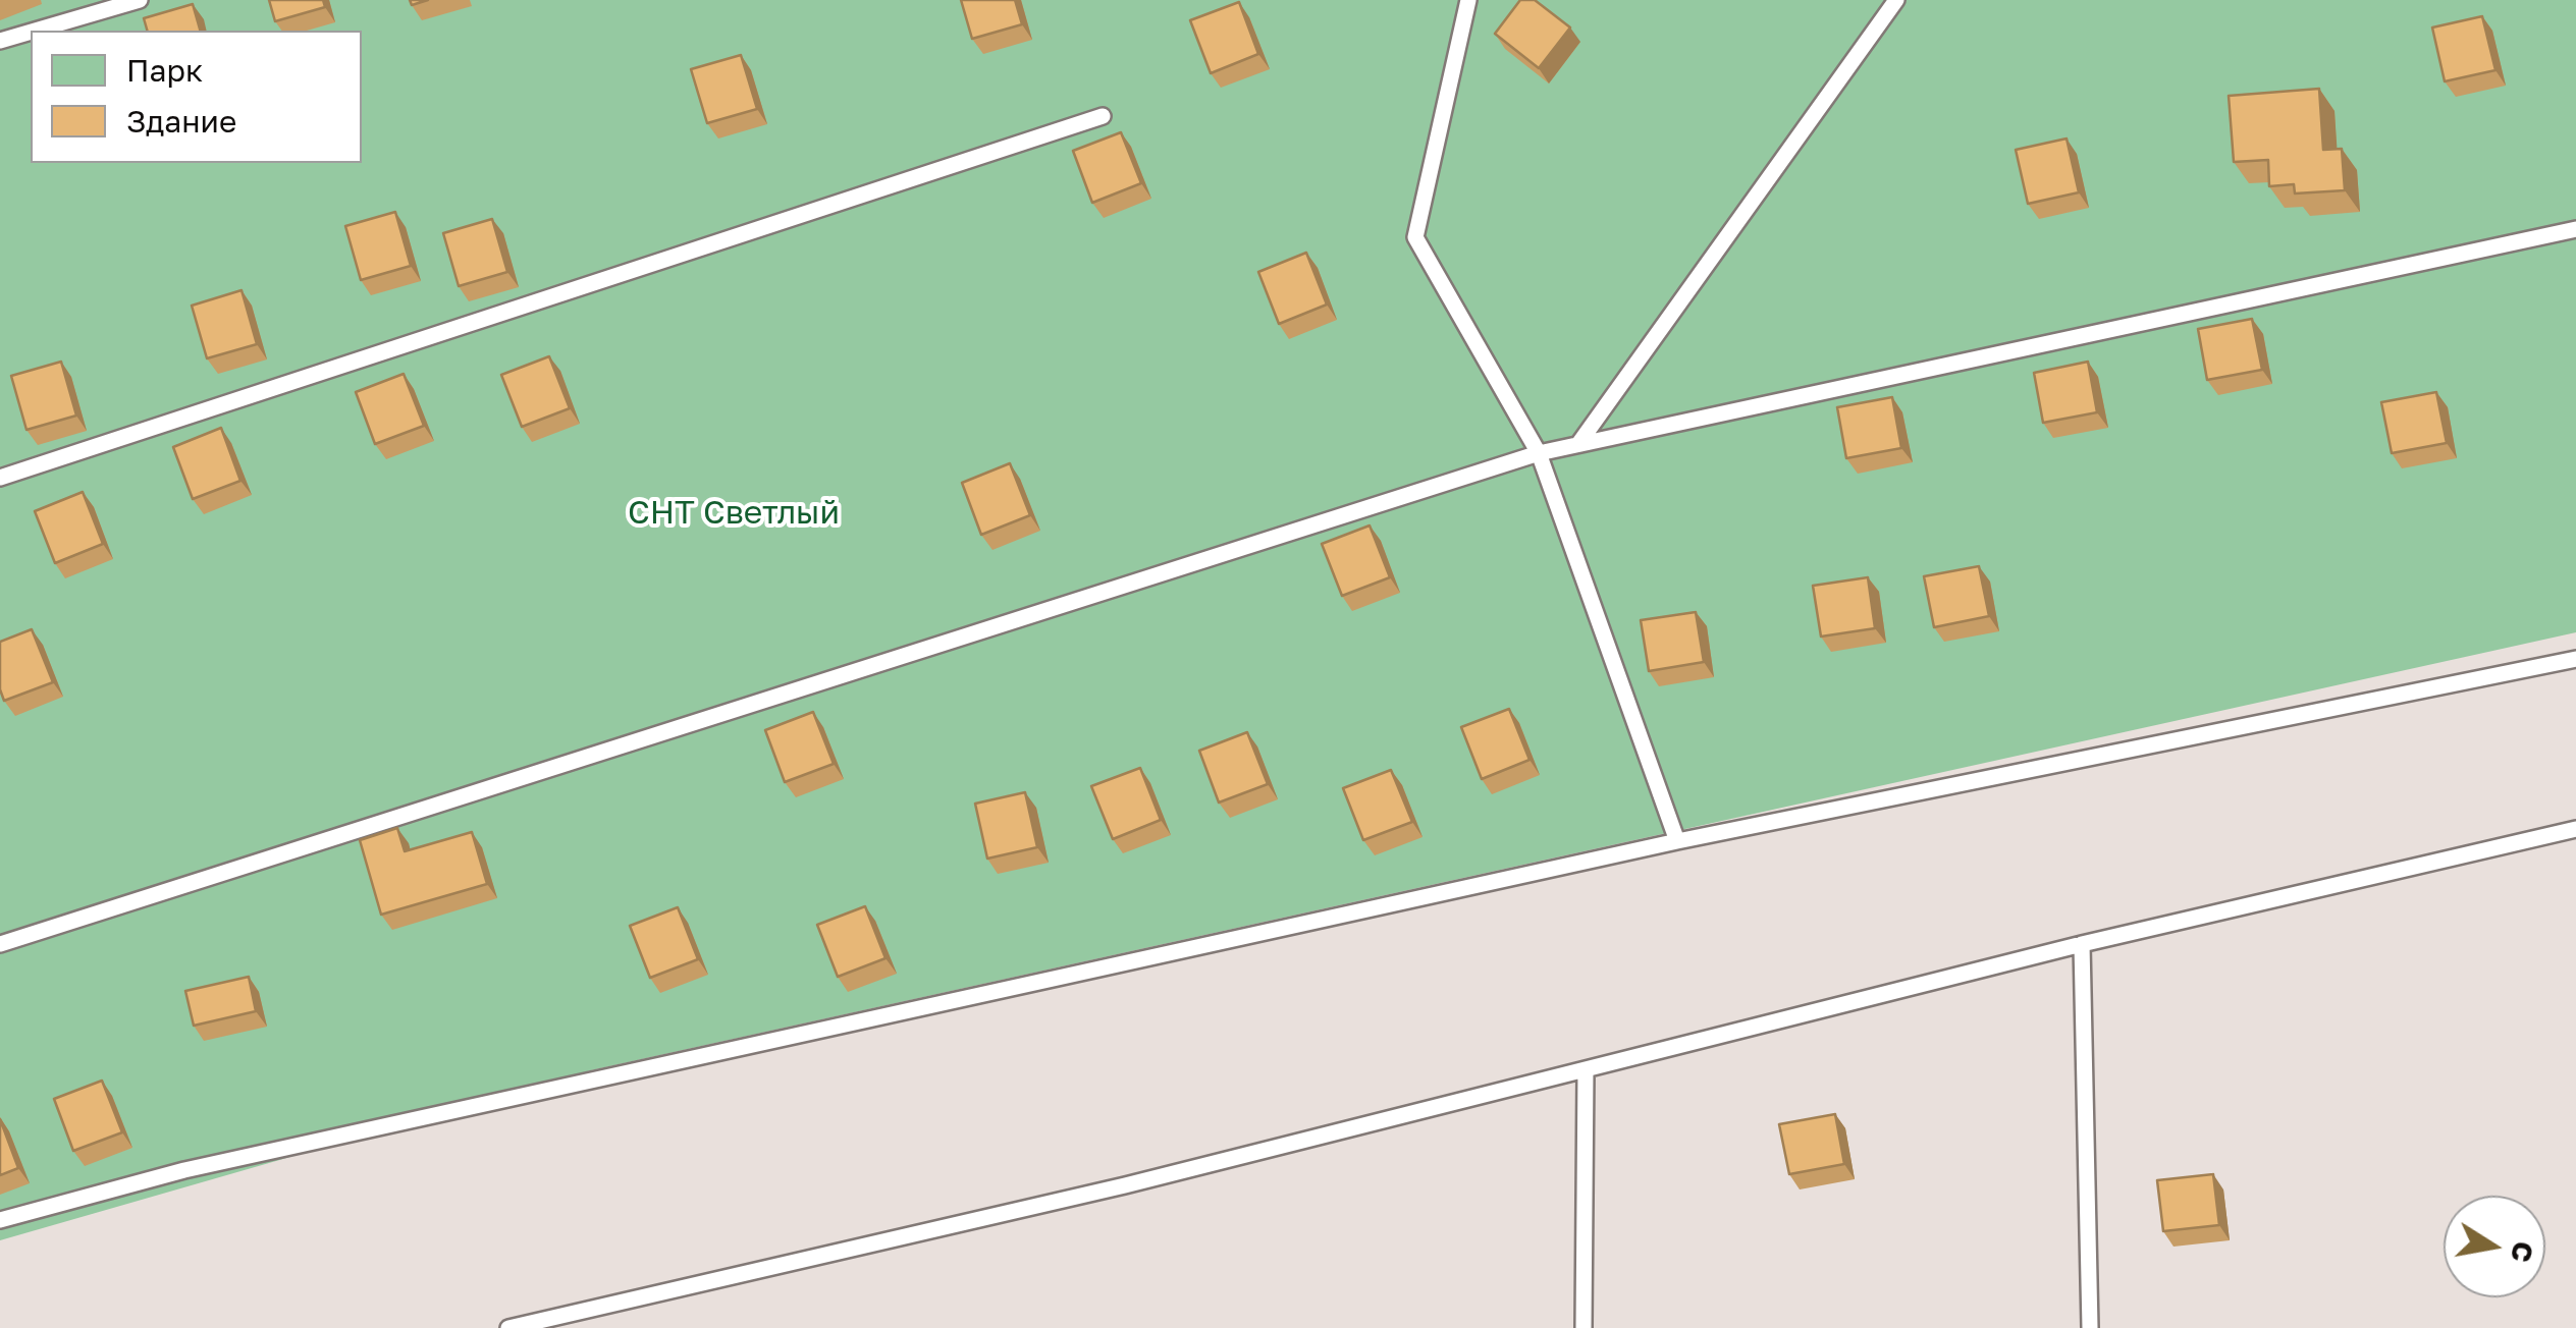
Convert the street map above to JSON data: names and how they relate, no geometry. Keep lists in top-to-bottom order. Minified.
{"parks":["СНТ Светлый"],"legend":["Парк","Здание"],"north":"right"}
